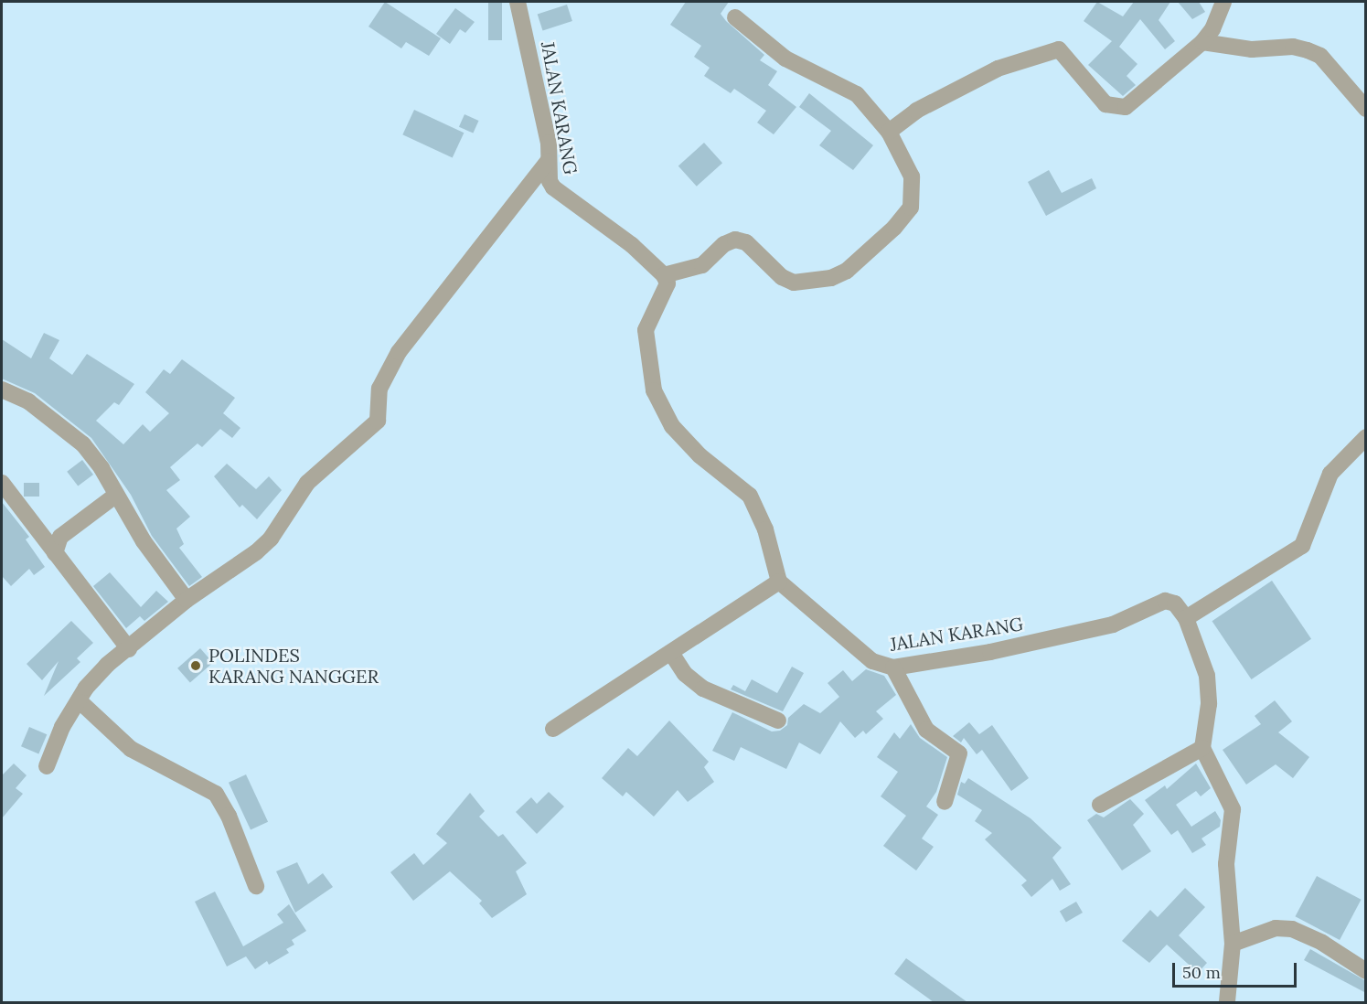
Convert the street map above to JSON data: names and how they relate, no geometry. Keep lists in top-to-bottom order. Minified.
{"streets":{"street":["JALAN KARANG"]},"places":["POLINDES KARANG NANGGER"],"scale_bar":"50 m"}
